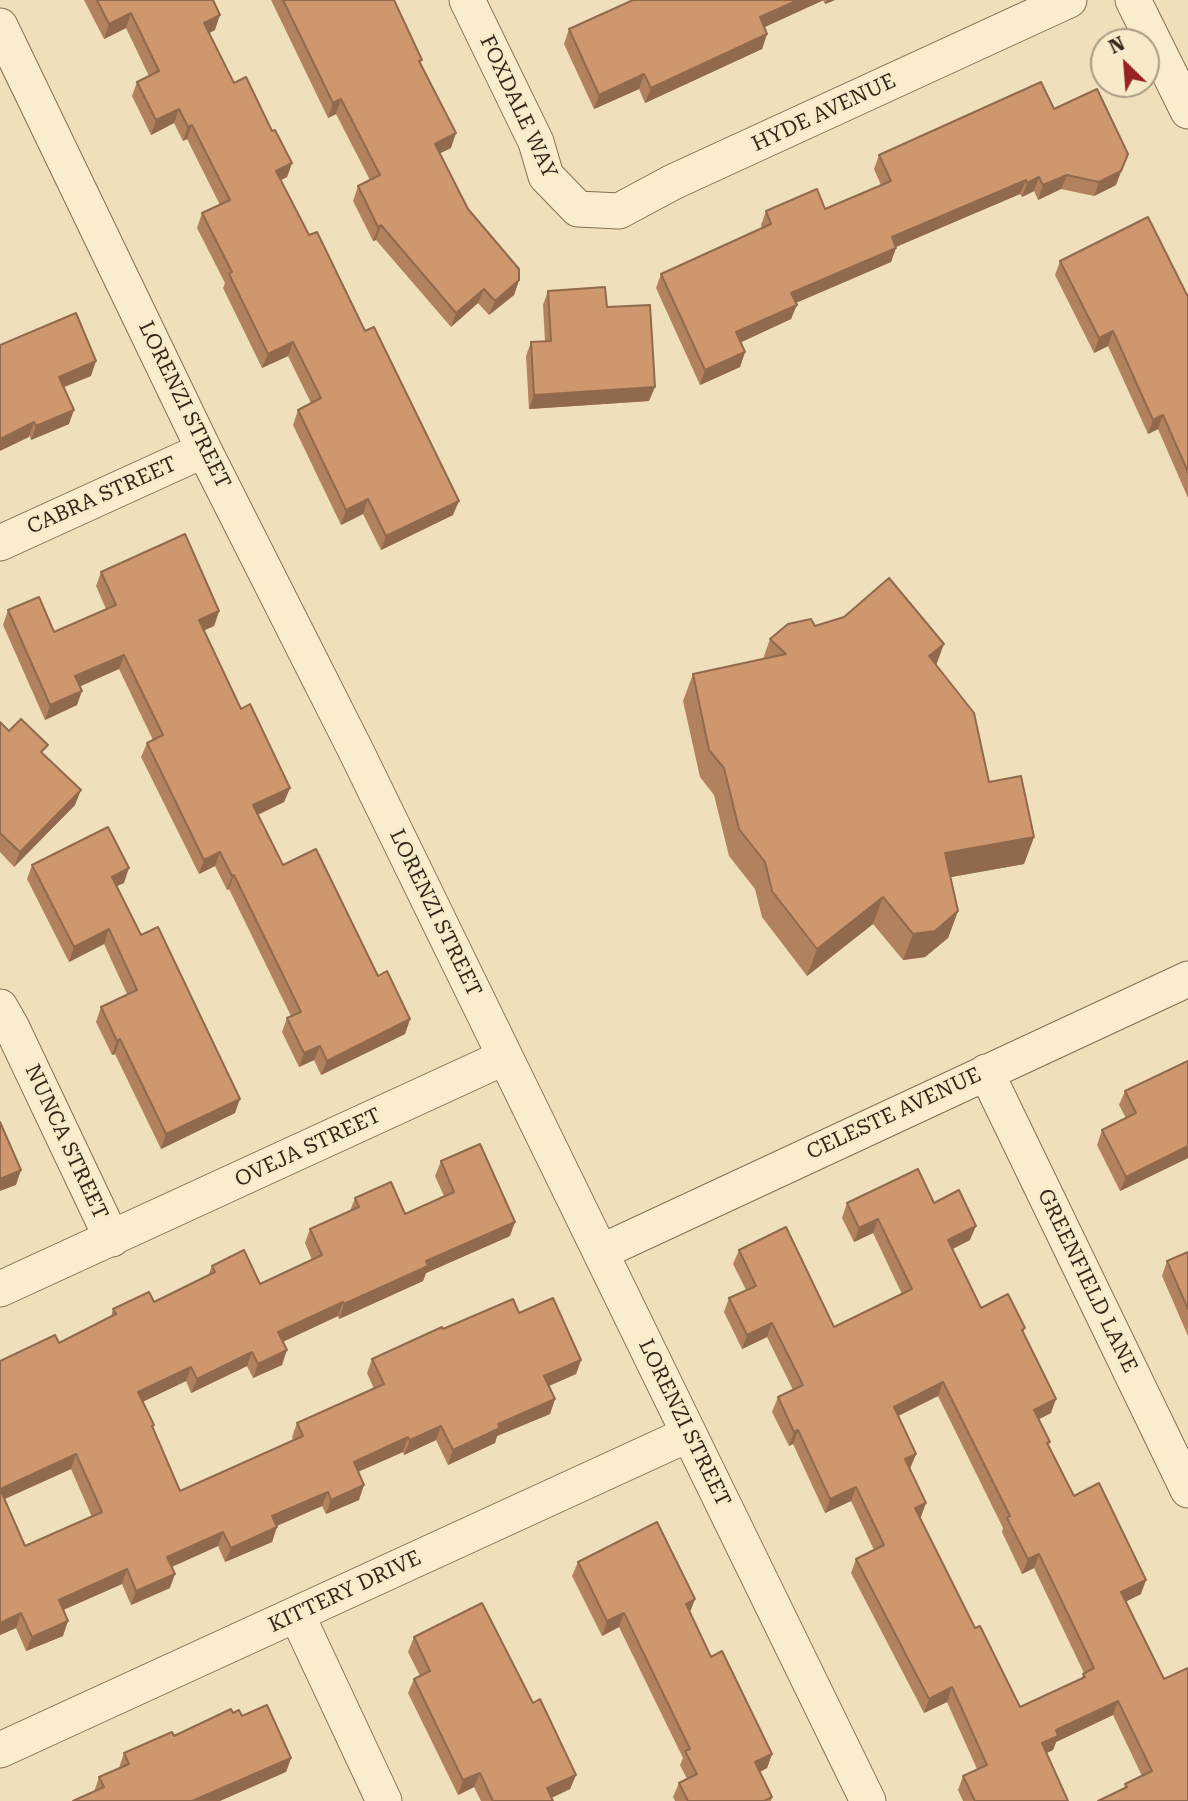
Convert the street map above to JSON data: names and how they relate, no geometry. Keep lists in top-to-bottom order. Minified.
{"streets":{"street":["FOXDALE WAY","HYDE AVENUE","LORENZI STREET","CABRA STREET","CELESTE AVENUE","NUNCA STREET","OVEJA STREET","GREENFIELD LANE","KITTERY DRIVE"]},"crossings":[["FOXDALE WAY","HYDE AVENUE"],["LORENZI STREET","CABRA STREET"],["LORENZI STREET","CELESTE AVENUE"],["LORENZI STREET","OVEJA STREET"],["LORENZI STREET","KITTERY DRIVE"],["CELESTE AVENUE","GREENFIELD LANE"],["NUNCA STREET","OVEJA STREET"]],"north":"top left"}
